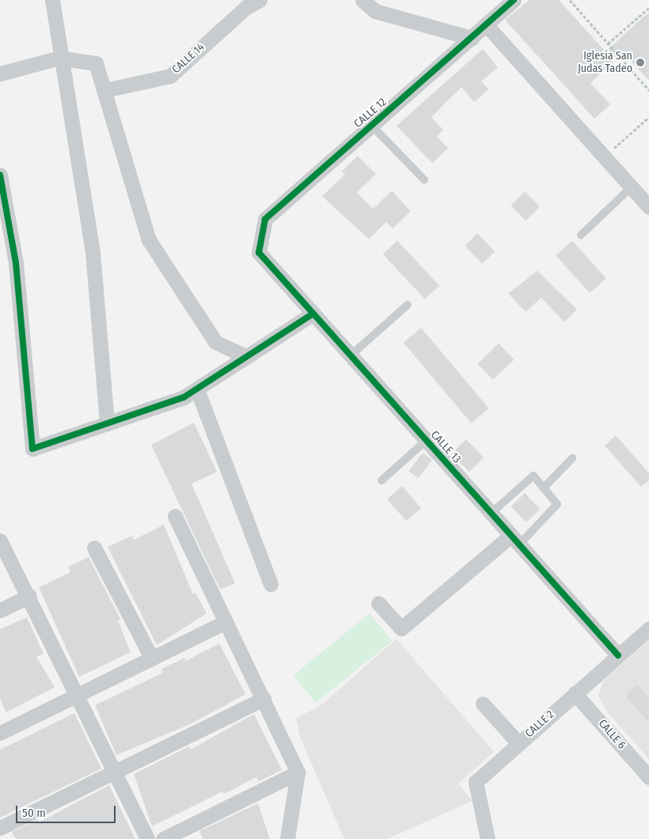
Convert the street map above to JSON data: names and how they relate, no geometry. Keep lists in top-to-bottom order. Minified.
{"streets":{"street":["CALLE 14","CALLE 12","CALLE 13","CALLE 2","CALLE 6"]},"crossings":[["CALLE 12","CALLE 13"],["CALLE 13","CALLE 2"],["CALLE 2","CALLE 6"]],"places":["Iglesía San Judas Tadeo"],"scale_bar":"50 m"}
